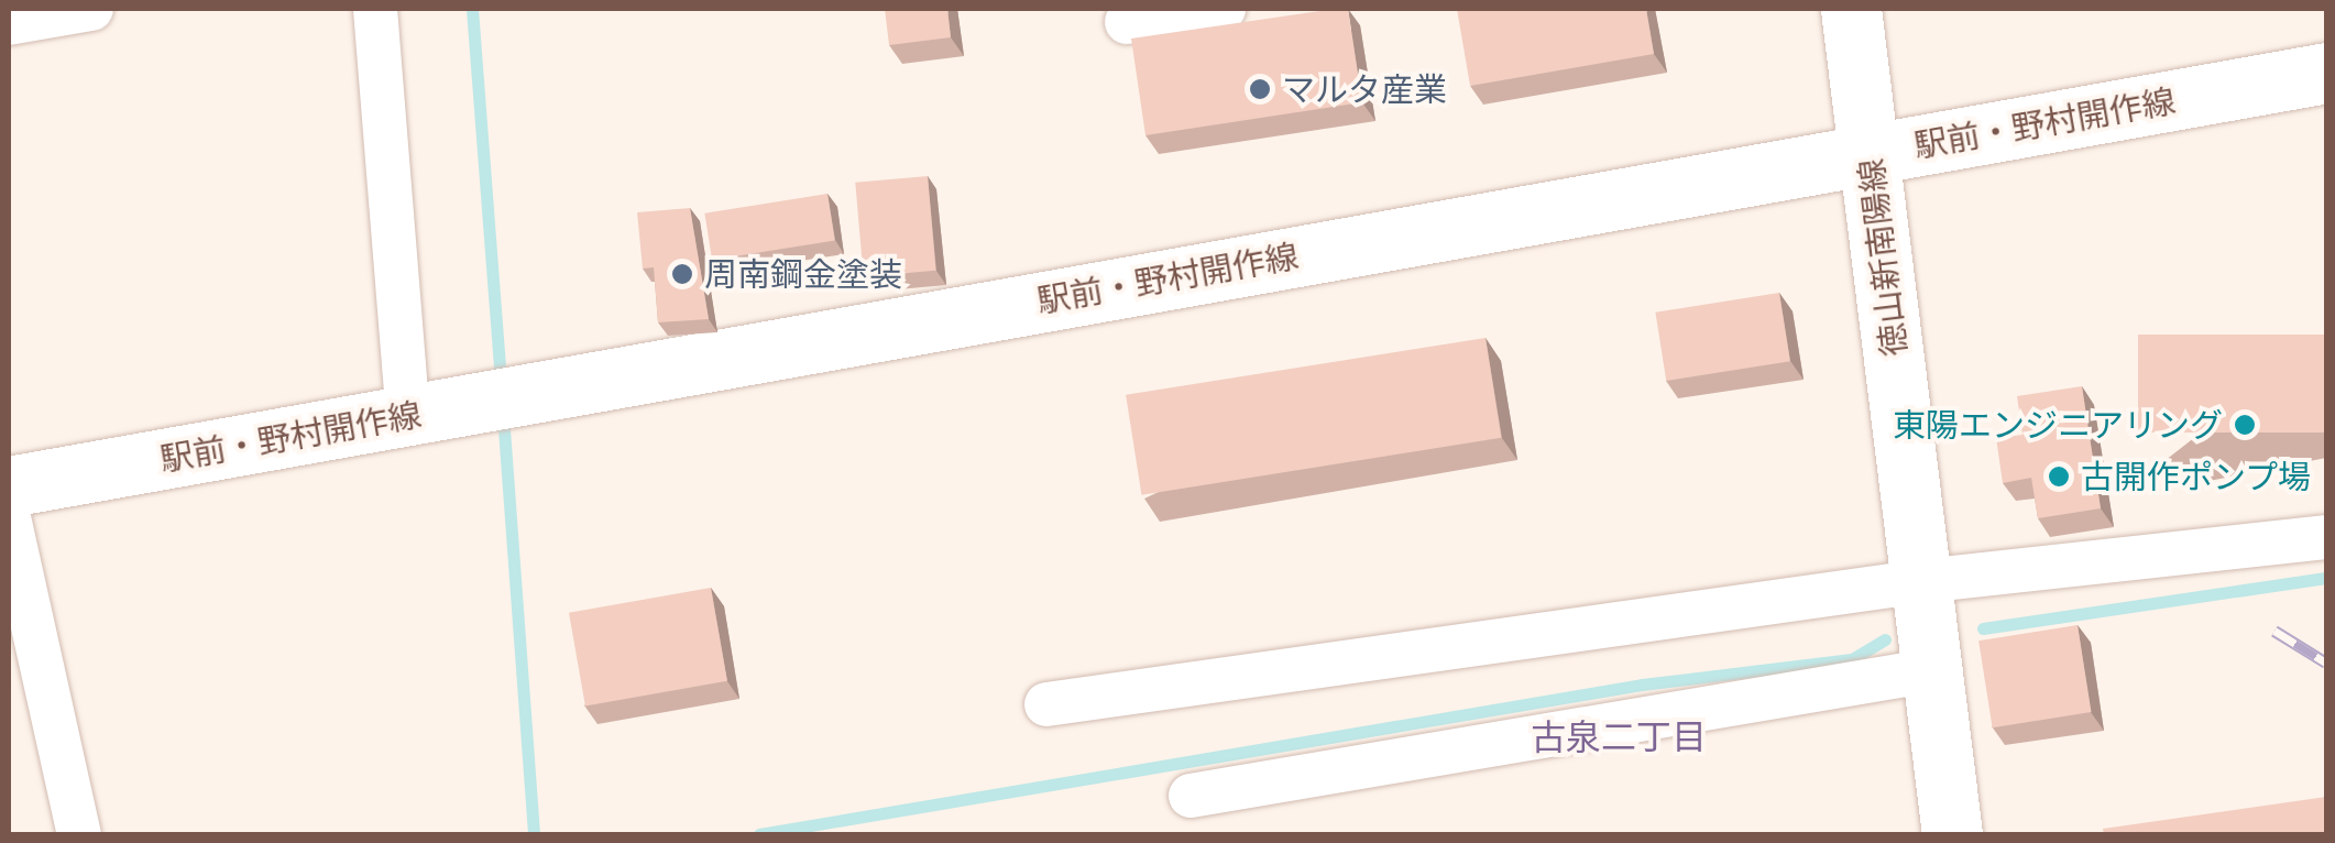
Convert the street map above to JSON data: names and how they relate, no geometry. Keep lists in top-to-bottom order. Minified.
{"streets":{"street":["駅前・野村開作線","徳山新南陽線"]},"crossings":[["駅前・野村開作線","徳山新南陽線"]],"districts":["古泉二丁目"],"places":["マルタ産業","周南鋼金塗装","東陽エンジニアリング","古開作ポンプ場"]}
